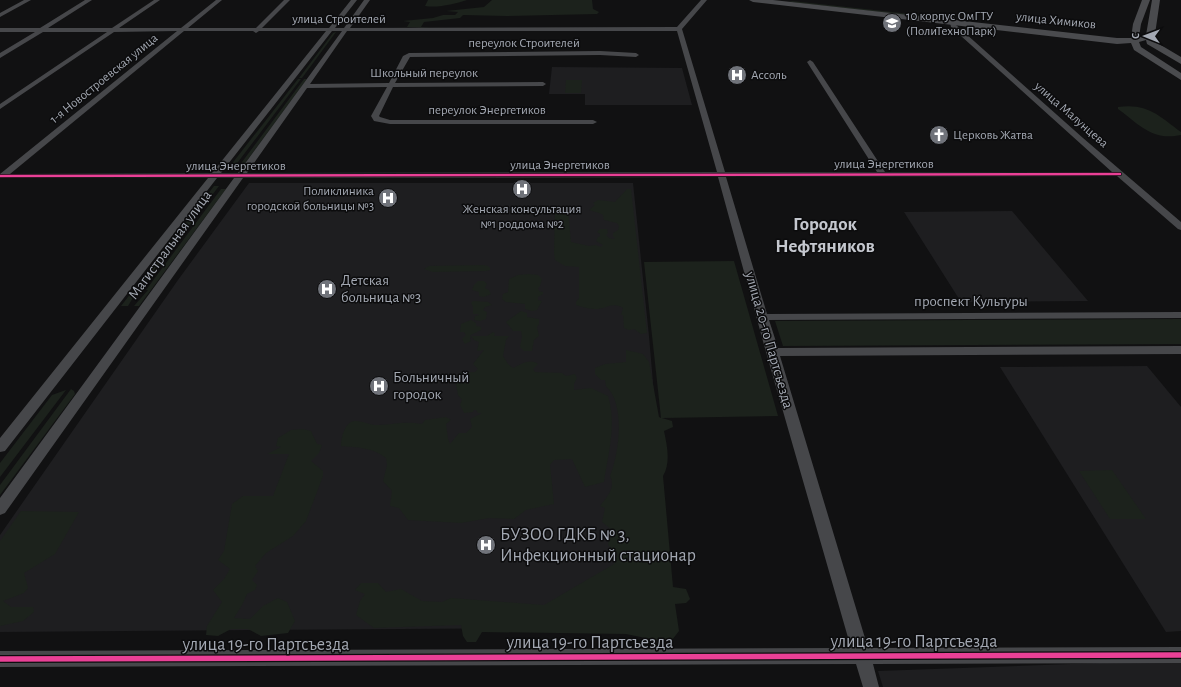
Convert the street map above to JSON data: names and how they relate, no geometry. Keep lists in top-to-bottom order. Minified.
{"streets":{"main road":["улица Химиков"],"street":["улица Строителей","переулок Строителей","Школьный переулок","1-я Новостроевская улица","переулок Энергетиков","улица Малунцева","улица Энергетиков","Магистральная улица","проспект Культуры","улица 20-го Партсъезда","улица 19-го Партсъезда"]},"crossings":[["улица Строителей","1-я Новостроевская улица"],["улица Строителей","Магистральная улица"],["улица Строителей","улица 20-го Партсъезда"],["улица Химиков","улица Малунцева"],["переулок Строителей","Школьный переулок"],["переулок Строителей","переулок Энергетиков"],["Школьный переулок","переулок Энергетиков"],["Школьный переулок","Магистральная улица"],["1-я Новостроевская улица","улица Энергетиков"],["улица Малунцева","улица Энергетиков"],["улица Энергетиков","Магистральная улица"],["улица Энергетиков","улица 20-го Партсъезда"],["проспект Культуры","улица 20-го Партсъезда"],["улица 20-го Партсъезда","улица 19-го Партсъезда"]],"districts":["Городок Нефтяников"],"places":{"school or university":["10 корпус ОмГТУ (ПолиТехноПарк)"],"hospital":["Ассоль","Женская консультация №1 роддома №2","Поликлиника городской больницы №3","Детская больница №3","Больничный городок","БУЗОО ГДКБ № 3, Инфекционный стационар"],"church":["Церковь Жатва"]},"north":"left"}
